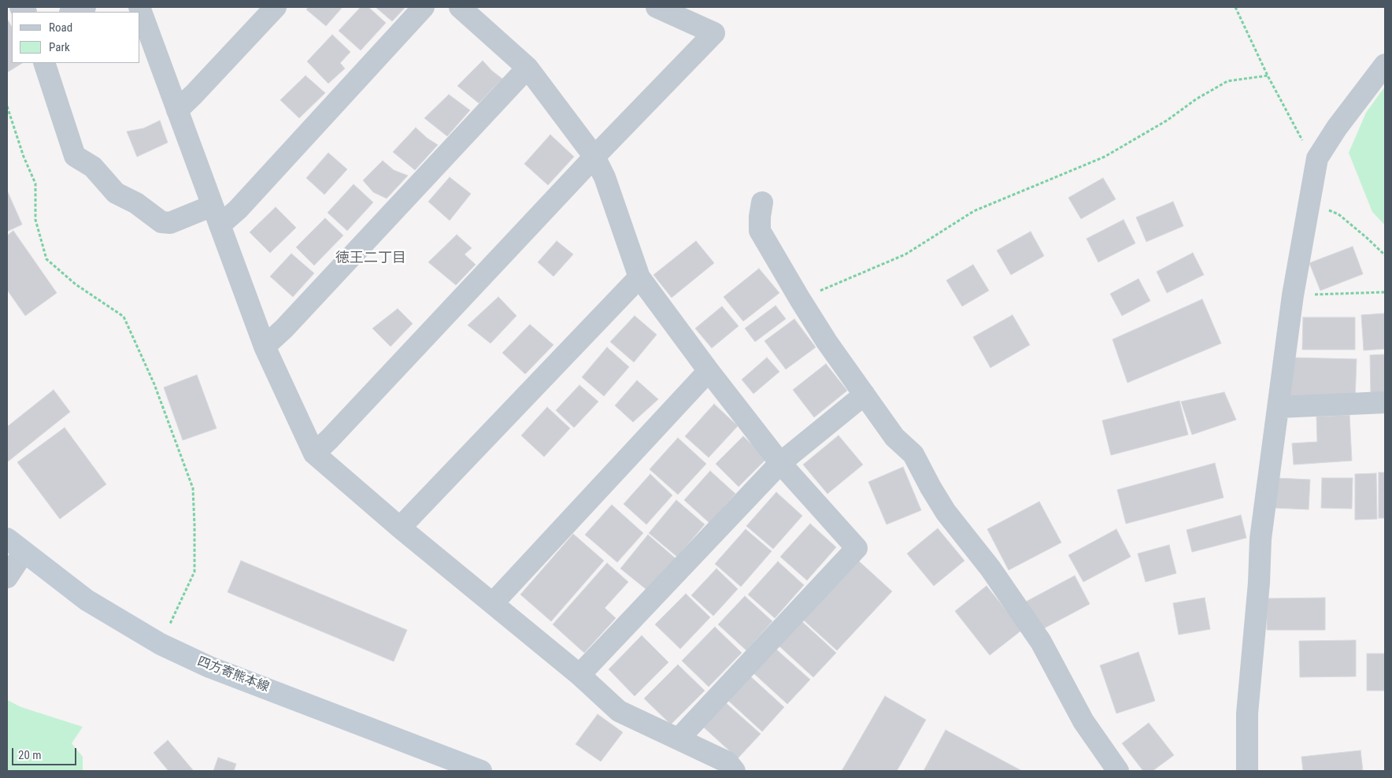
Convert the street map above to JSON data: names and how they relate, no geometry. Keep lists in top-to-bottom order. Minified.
{"streets":{"main road":["四方寄熊本線"]},"districts":["徳王二丁目"],"legend":["Road","Park"],"scale_bar":"20 m"}
